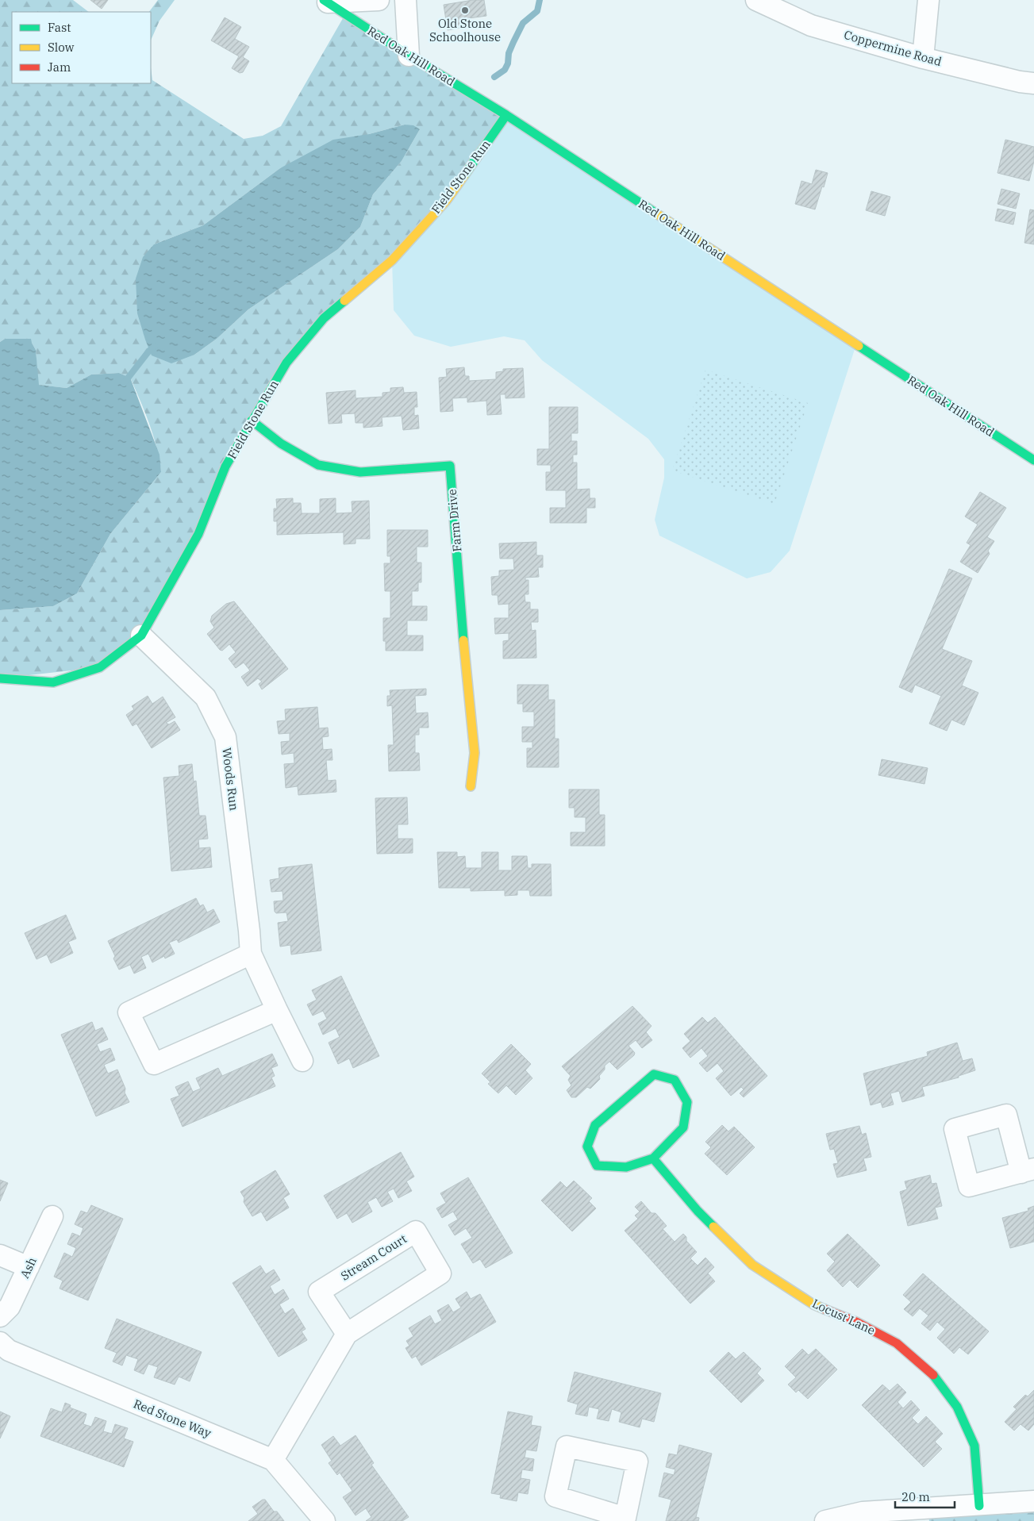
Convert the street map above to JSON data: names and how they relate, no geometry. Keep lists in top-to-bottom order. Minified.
{"streets":{"street":["Coppermine Road","Red Oak Hill Road","Field Stone Run","Farm Drive","Woods Run","Stream Court","Ash","Locust Lane","Red Stone Way"]},"crossings":[["Red Oak Hill Road","Field Stone Run"],["Field Stone Run","Farm Drive"],["Field Stone Run","Woods Run"],["Stream Court","Red Stone Way"]],"places":["Old Stone Schoolhouse"],"legend":["Fast","Slow","Jam"],"scale_bar":"20 m"}
